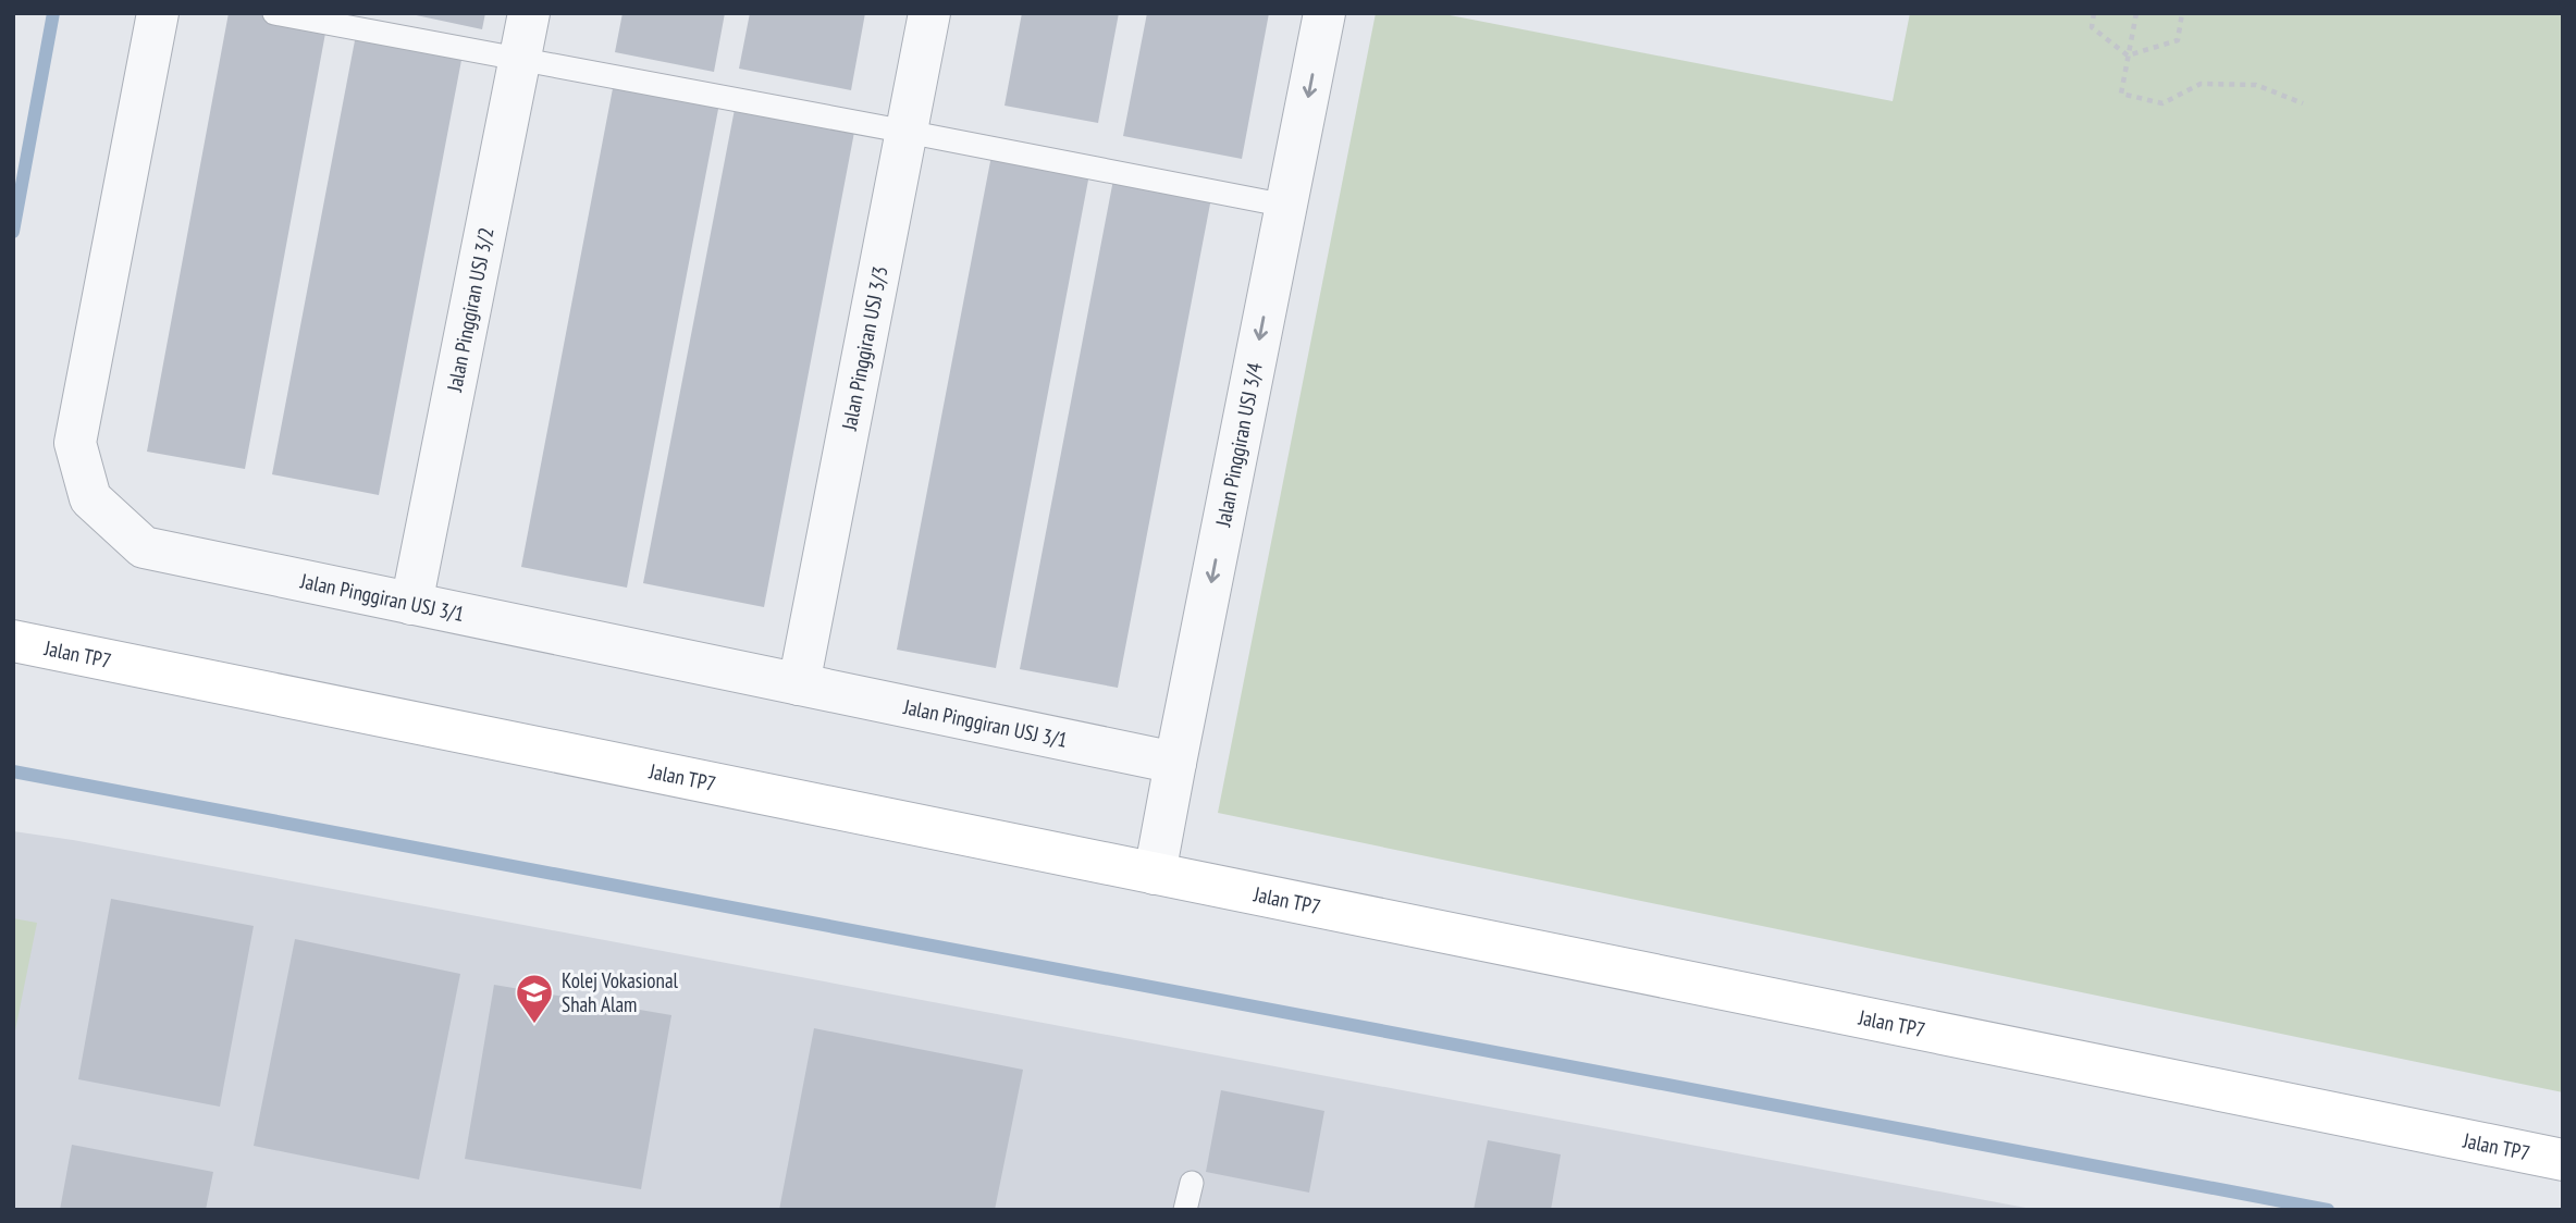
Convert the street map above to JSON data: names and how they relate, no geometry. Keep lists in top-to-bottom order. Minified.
{"streets":{"street":["Jalan Pinggiran USJ 3/2","Jalan Pinggiran USJ 3/3","Jalan Pinggiran USJ 3/4","Jalan Pinggiran USJ 3/1","Jalan TP7"]},"crossings":[["Jalan Pinggiran USJ 3/2","Jalan Pinggiran USJ 3/1"],["Jalan Pinggiran USJ 3/3","Jalan Pinggiran USJ 3/1"],["Jalan Pinggiran USJ 3/4","Jalan Pinggiran USJ 3/1"],["Jalan Pinggiran USJ 3/4","Jalan TP7"]],"one_way":["Jalan Pinggiran USJ 3/4"],"places":{"school or university":["Kolej Vokasional Shah Alam"]}}
